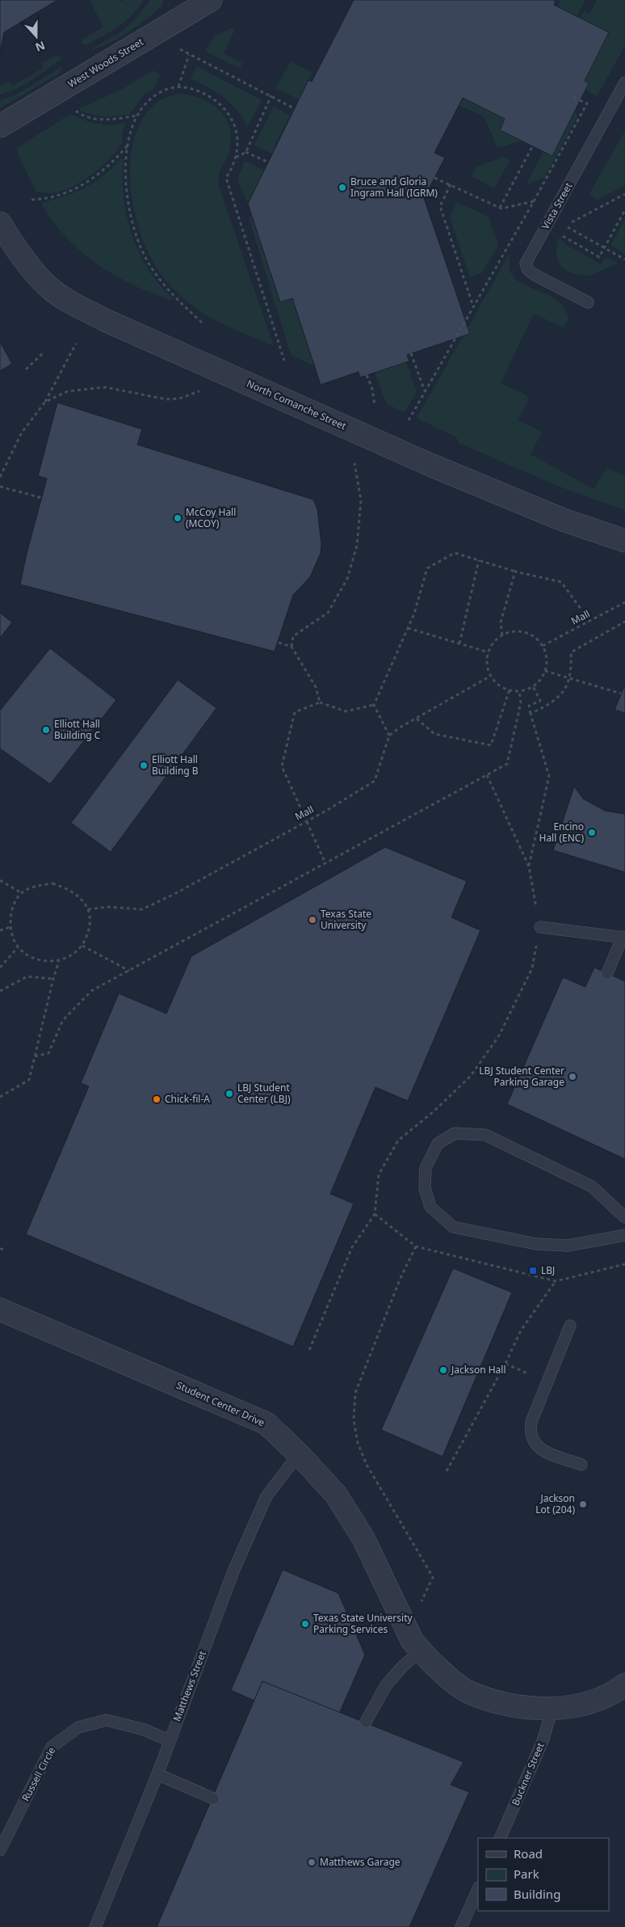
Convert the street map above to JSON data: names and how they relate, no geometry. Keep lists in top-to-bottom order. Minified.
{"streets":{"street":["West Woods Street","North Comanche Street","Student Center Drive"],"lane":["Vista Street","Matthews Street","Russell Circle","Buckner Street"],"path":["Mall"]},"crossings":[["Student Center Drive","Matthews Street"],["Student Center Drive","Buckner Street"],["Matthews Street","Russell Circle"]],"places":{"other":["Bruce and Gloria Ingram Hall (IGRM)","McCoy Hall (MCOY)","Elliott Hall Building C","Elliott Hall Building B","Encino Hall (ENC)","Texas State University","LBJ Student Center Parking Garage","LBJ Student Center (LBJ)","Chick-fil-A","Jackson Hall","Jackson Lot (204)","Texas State University Parking Services","Matthews Garage"],"transit":["LBJ"]},"legend":["Road","Park","Building"],"north":"bottom"}
